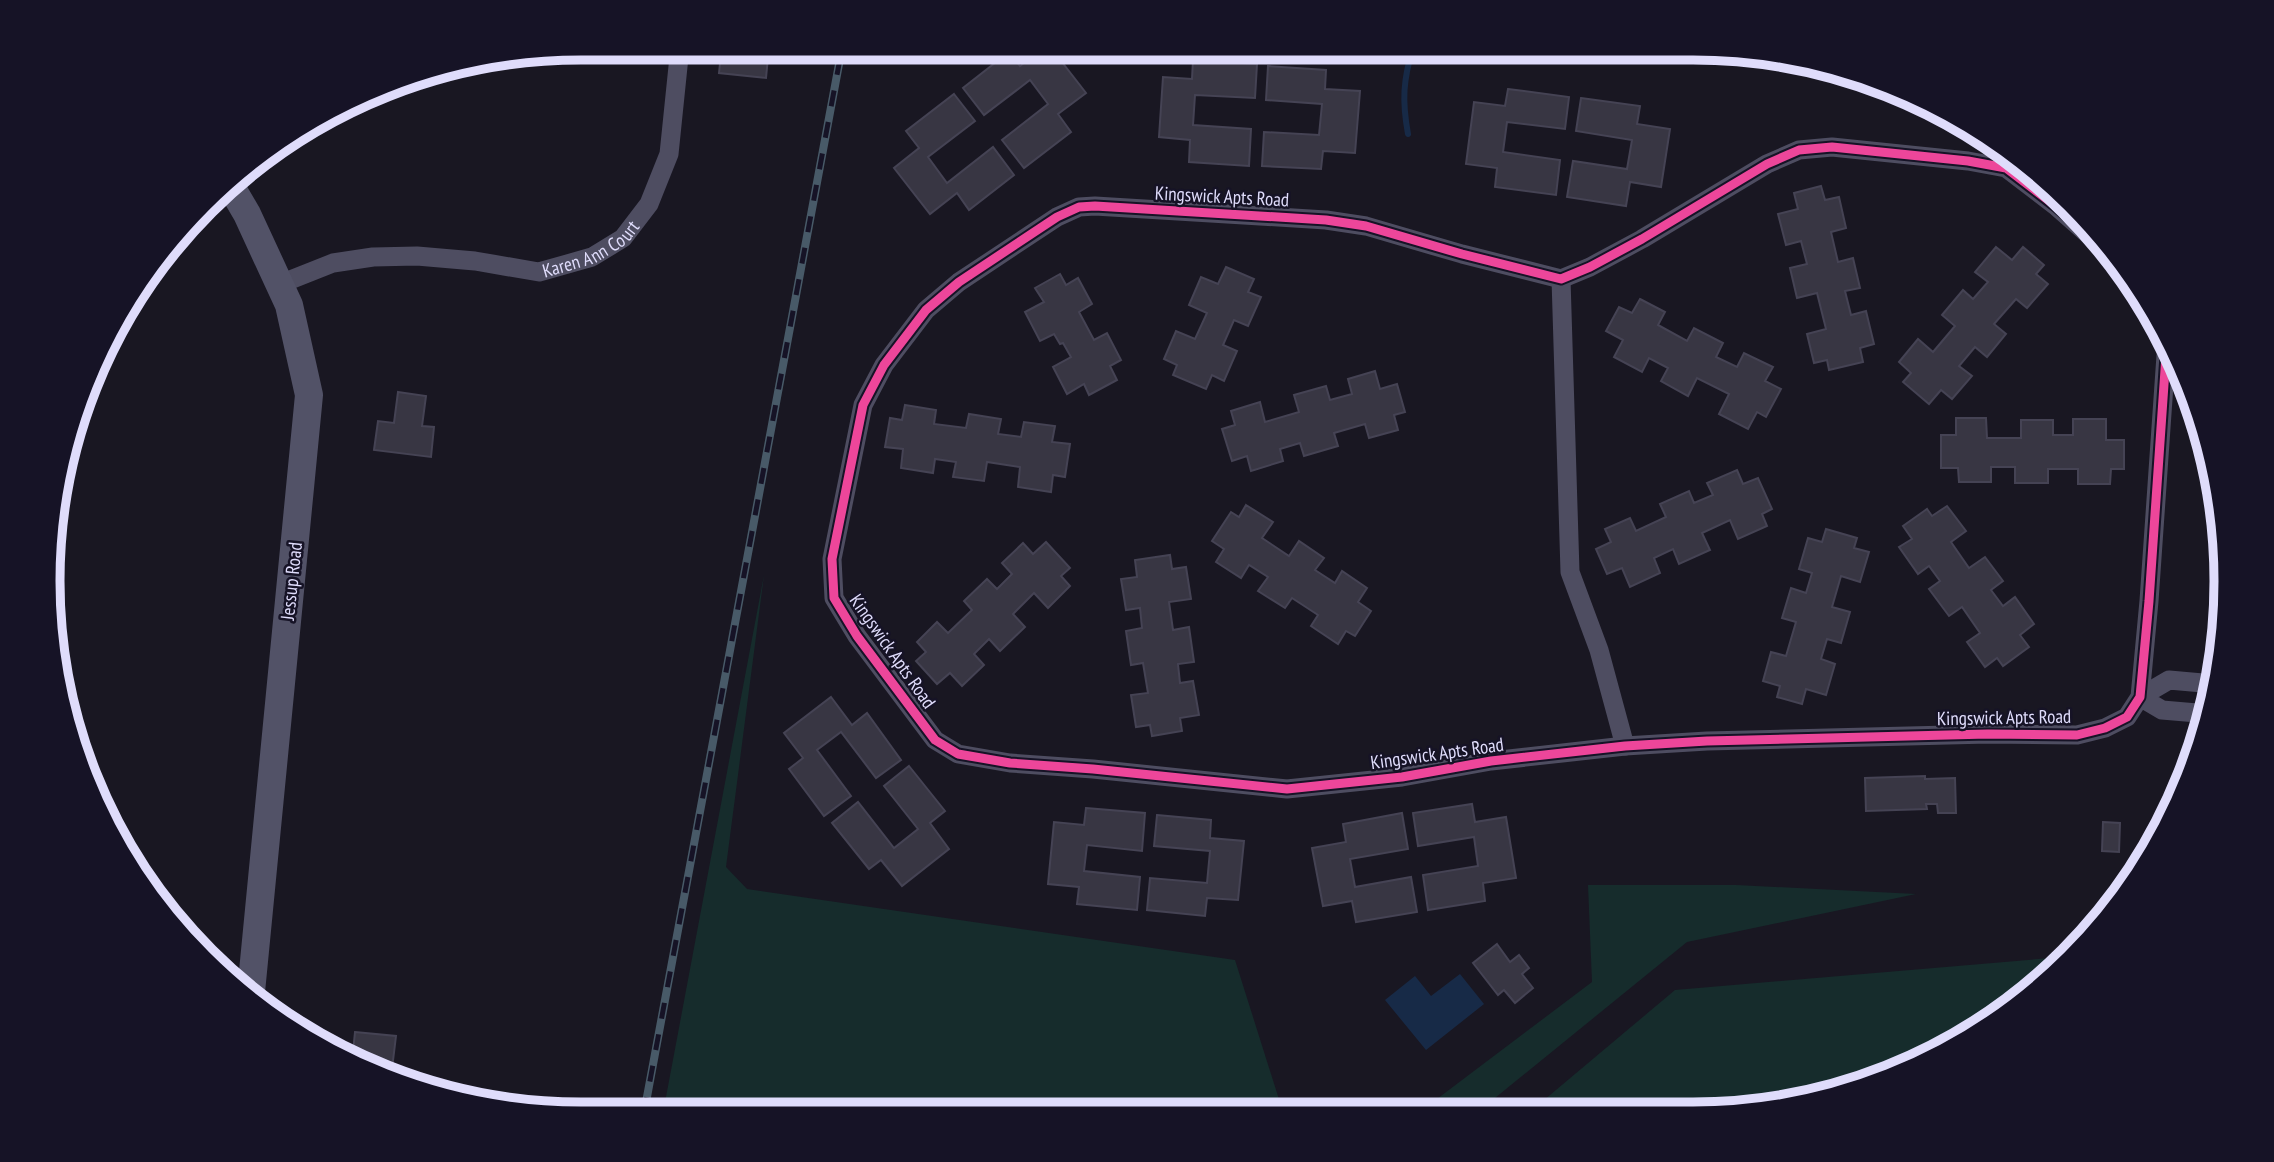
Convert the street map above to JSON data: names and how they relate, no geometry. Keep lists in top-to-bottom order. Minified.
{"streets":{"street":["Kingswick Apts Road","Karen Ann Court","Jessup Road"]},"crossings":[["Karen Ann Court","Jessup Road"]]}
